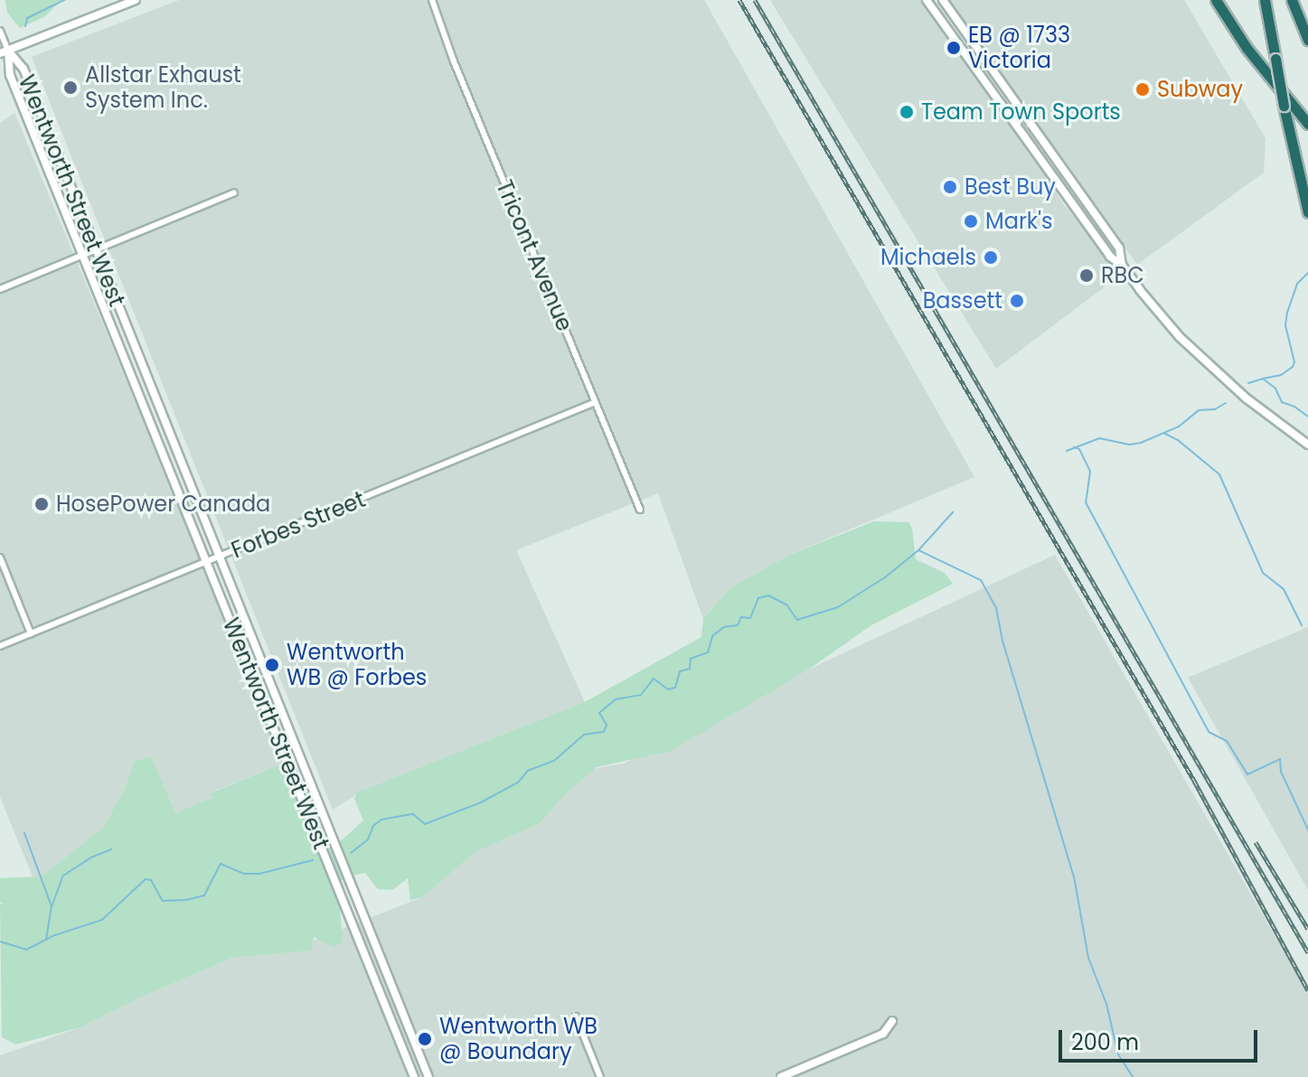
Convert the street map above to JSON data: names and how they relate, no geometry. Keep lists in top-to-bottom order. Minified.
{"streets":{"main road":["Wentworth Street West"],"street":["Tricont Avenue","Forbes Street"]},"crossings":[["Wentworth Street West","Forbes Street"],["Tricont Avenue","Forbes Street"]],"places":["EB @ 1733 Victoria","Allstar Exhaust System Inc.","Subway","Team Town Sports","Best Buy","Mark's","Michaels","RBC","Bassett","HosePower Canada","Wentworth WB @ Forbes","Wentworth WB @ Boundary"],"scale_bar":"200 m"}
